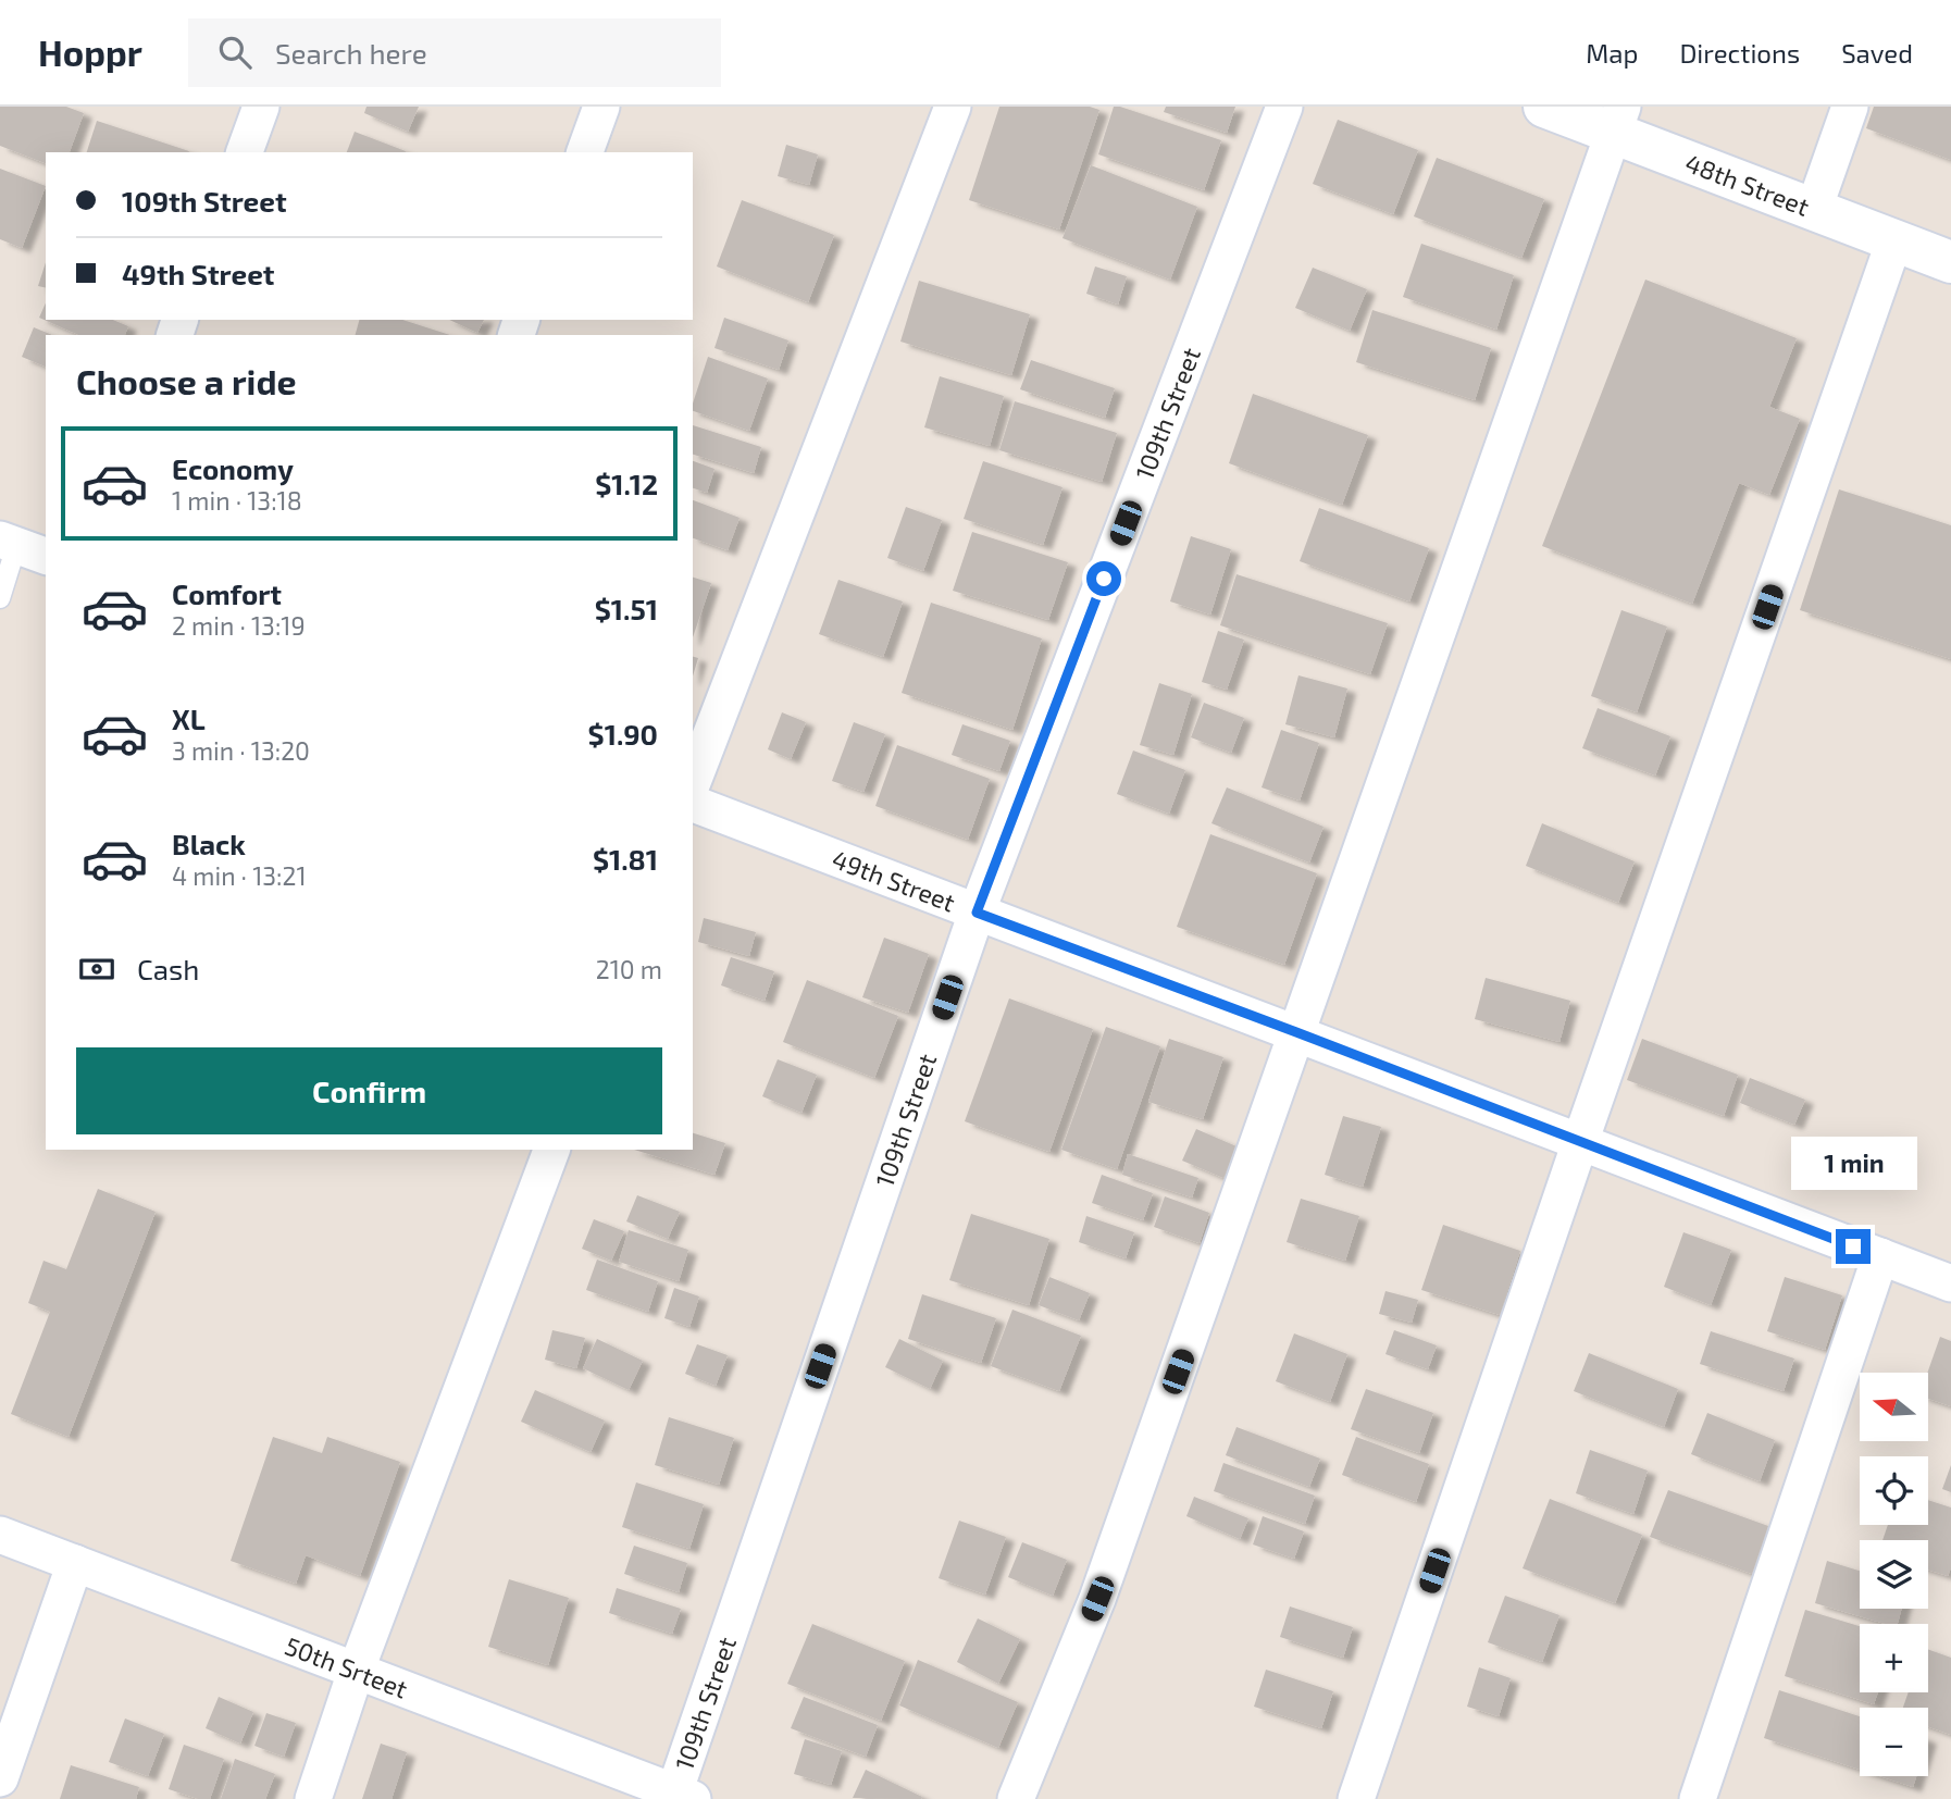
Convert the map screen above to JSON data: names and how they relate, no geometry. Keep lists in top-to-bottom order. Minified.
{"streets":{"main road":["48th Street"],"street":["109th Street","49th Street","50th Srteet"]},"crossings":[["109th Street","49th Street"],["109th Street","50th Srteet"]],"north":"left","page":{"header":"Hoppr","search":"Search here","nav":["Map","Directions","Saved"],"banner":["109th Street","49th Street"],"heading":"Choose a ride","list":[{"name":"Economy","note":"1 min · 13:18","value":"$1.12"},{"name":"Comfort","note":"2 min · 13:19","value":"$1.51"},{"name":"XL","note":"3 min · 13:20","value":"$1.90"},{"name":"Black","note":"4 min · 13:21","value":"$1.81"}],"pay":["Cash","210 m"],"buttons":"Confirm","bubble":"1 min","map_buttons":["+","−"]}}
